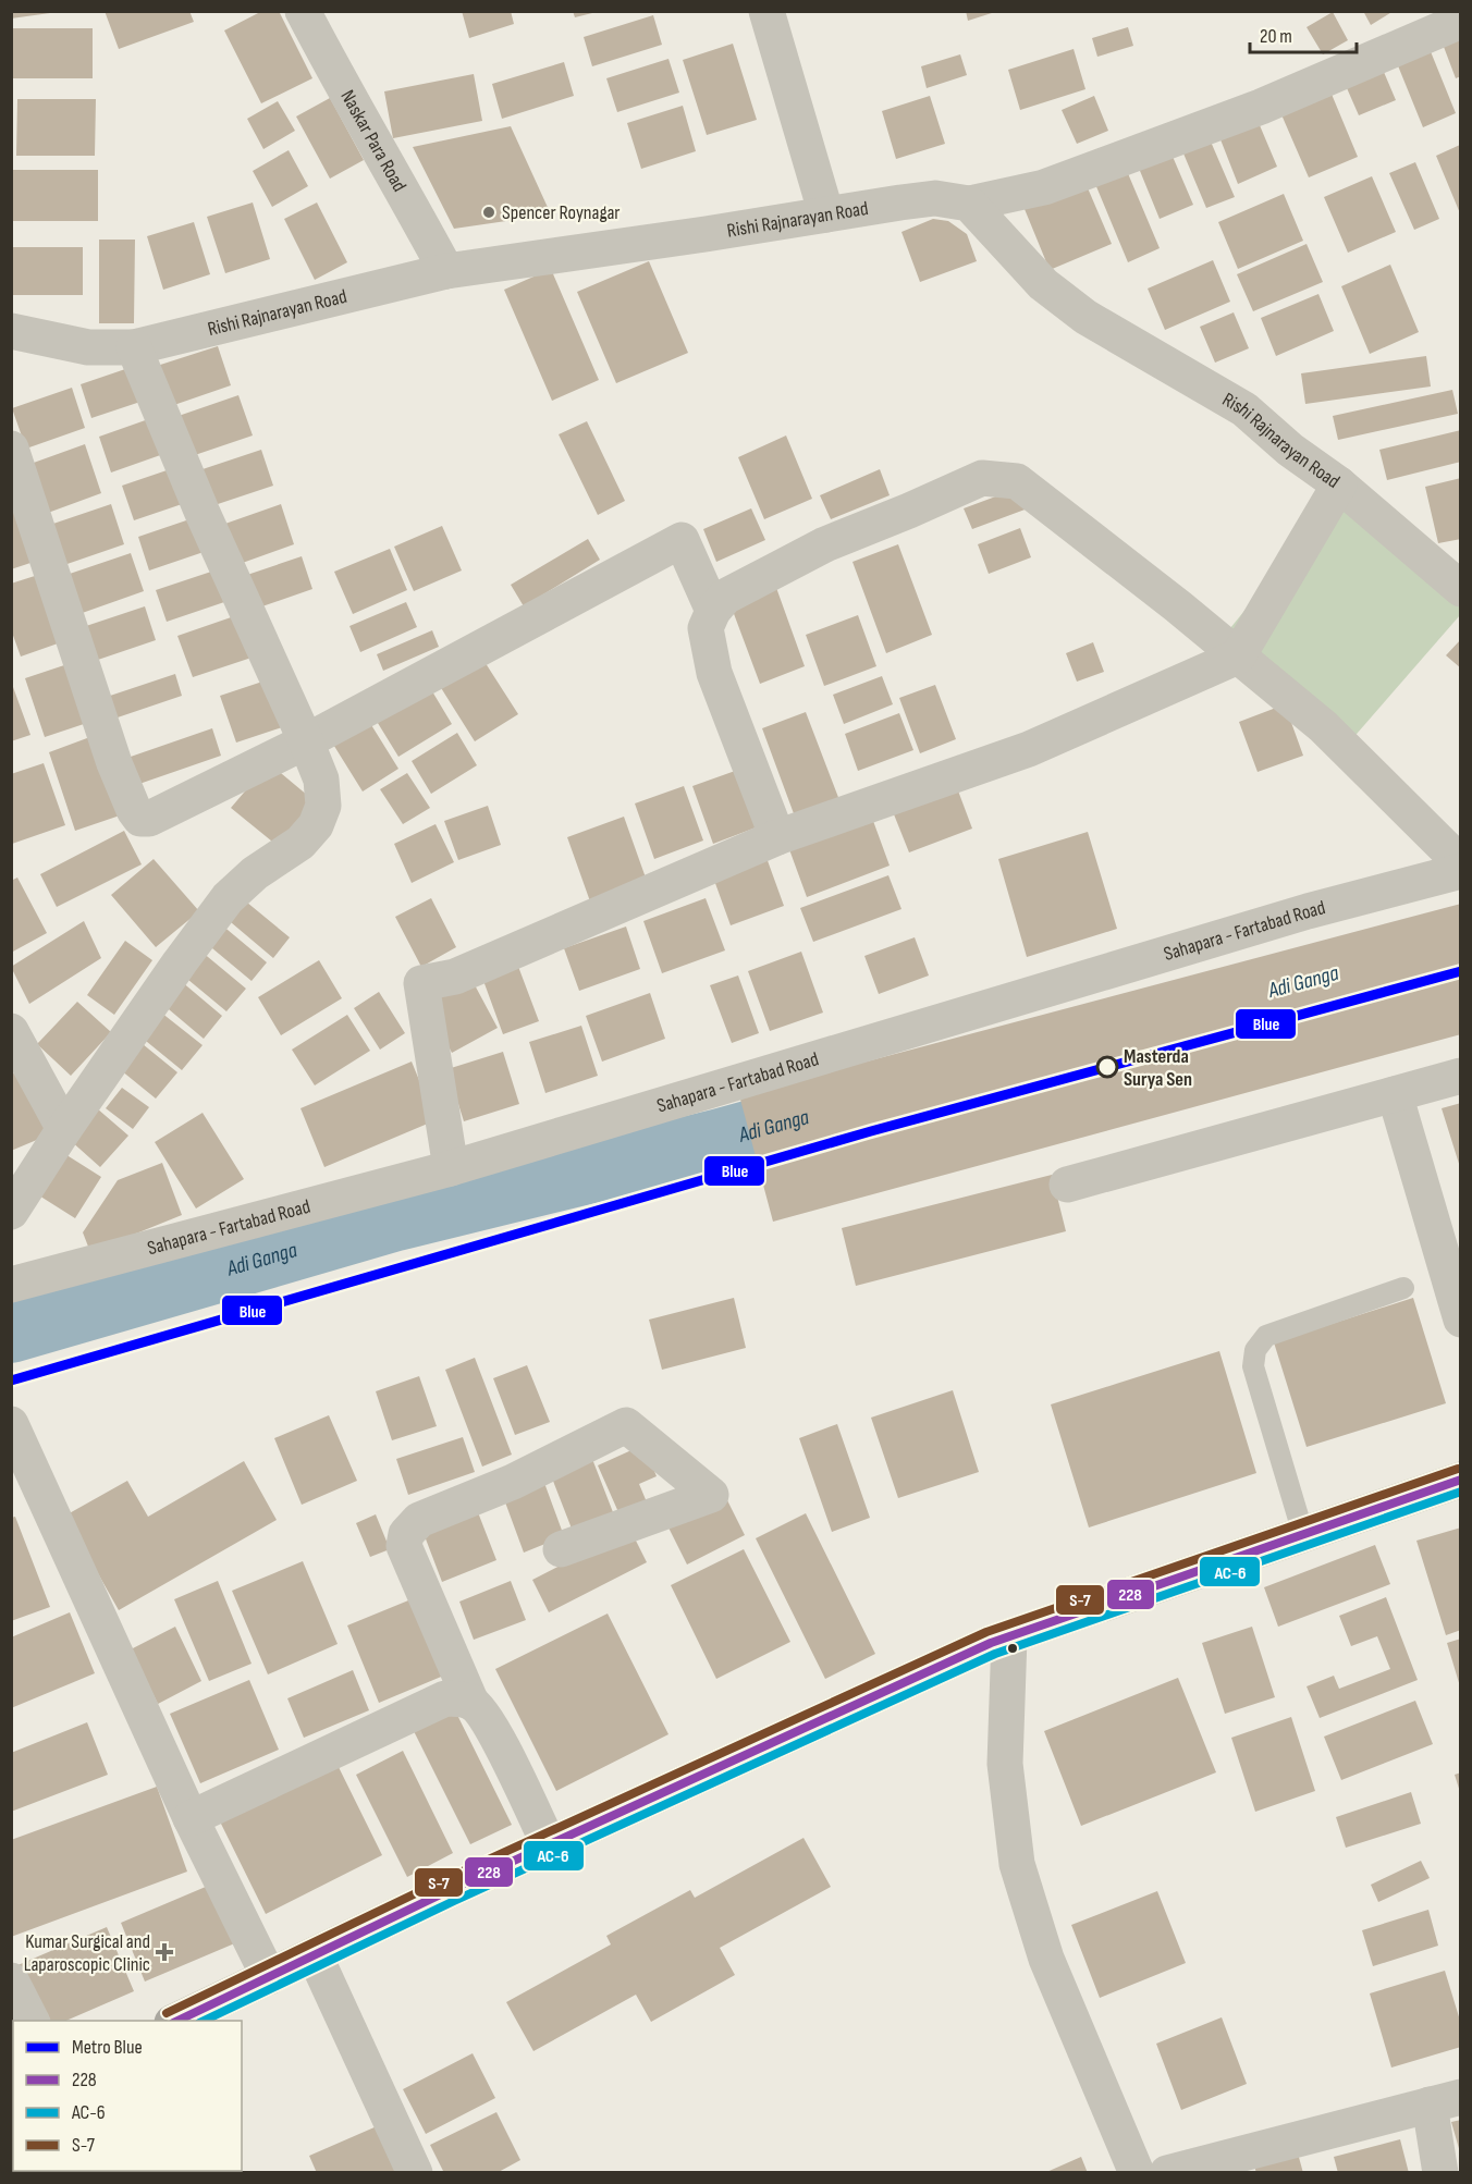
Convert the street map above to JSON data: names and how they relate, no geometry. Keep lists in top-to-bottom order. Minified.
{"streets":{"street":["Naskar Para Road","Rishi Rajnarayan Road","Sahapara - Fartabad Road"]},"crossings":[["Naskar Para Road","Rishi Rajnarayan Road"]],"water":["Adi Ganga"],"places":{"other":["Spencer Roynagar","Masterda Surya Sen"],"health":["Kumar Surgical and Laparoscopic Clinic"]},"lines":["metro line Blue","transit line S-7","transit line 228","transit line AC-6"],"legend":["Metro Blue","228","AC-6","S-7"],"scale_bar":"20 m"}
